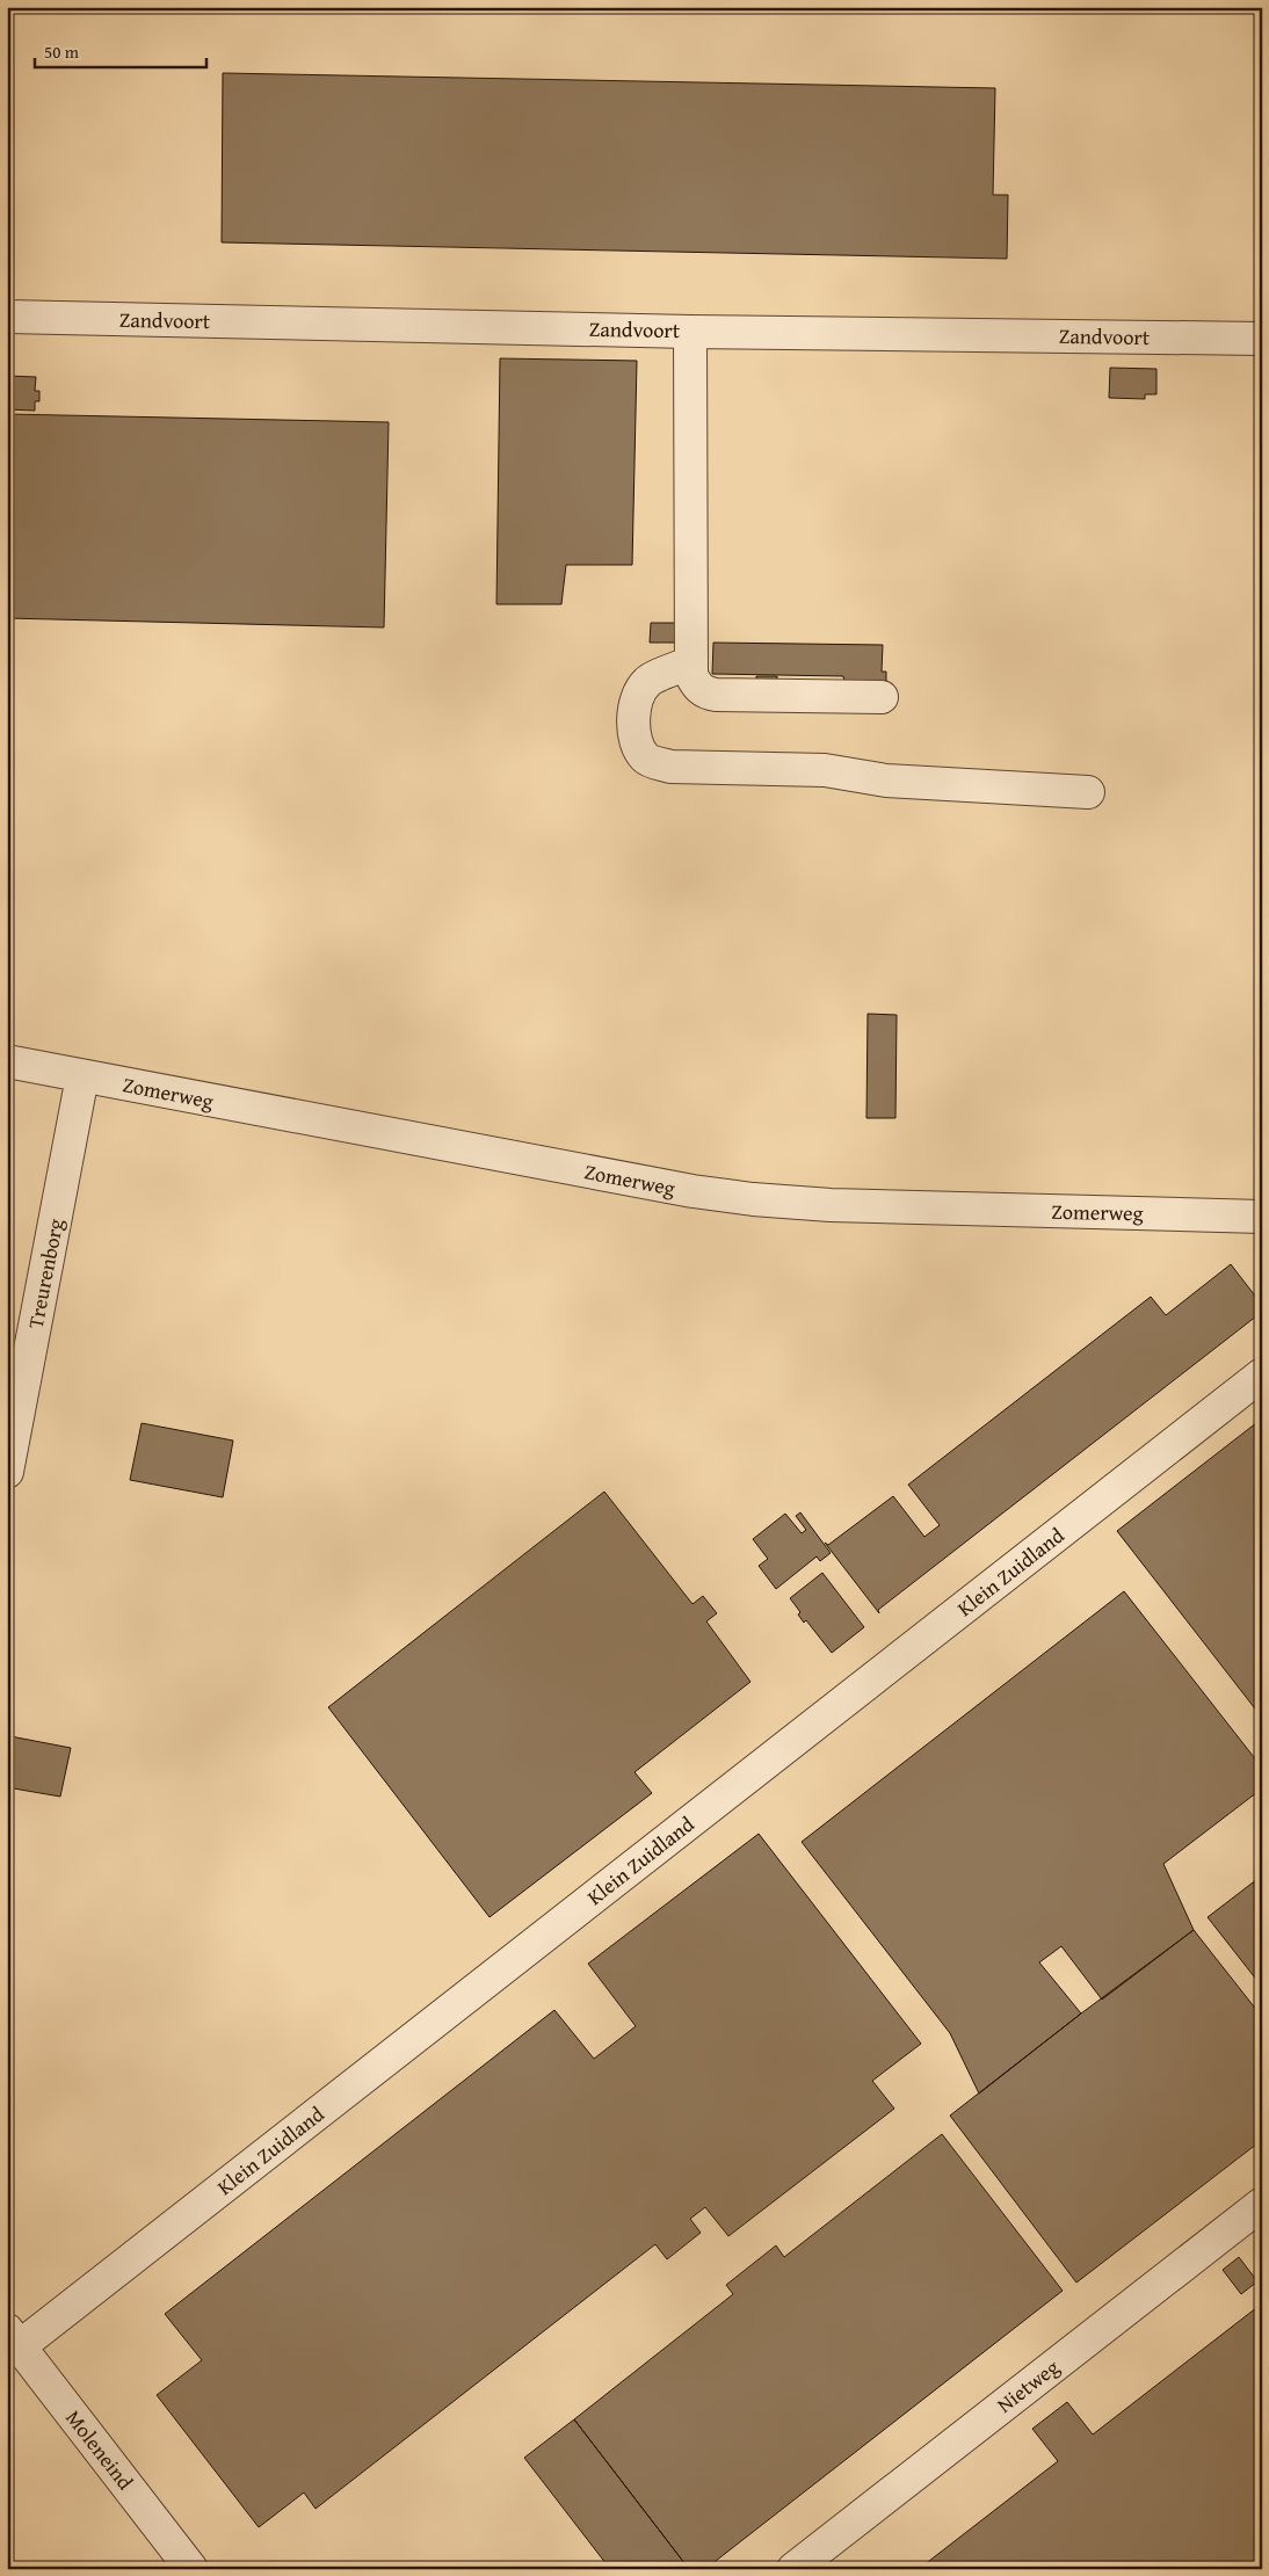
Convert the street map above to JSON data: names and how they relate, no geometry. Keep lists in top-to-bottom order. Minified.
{"streets":{"street":["Zandvoort","Zomerweg","Treurenborg","Klein Zuidland","Nietweg","Moleneind"]},"crossings":[["Zomerweg","Treurenborg"],["Klein Zuidland","Moleneind"]],"scale_bar":"50 m"}
